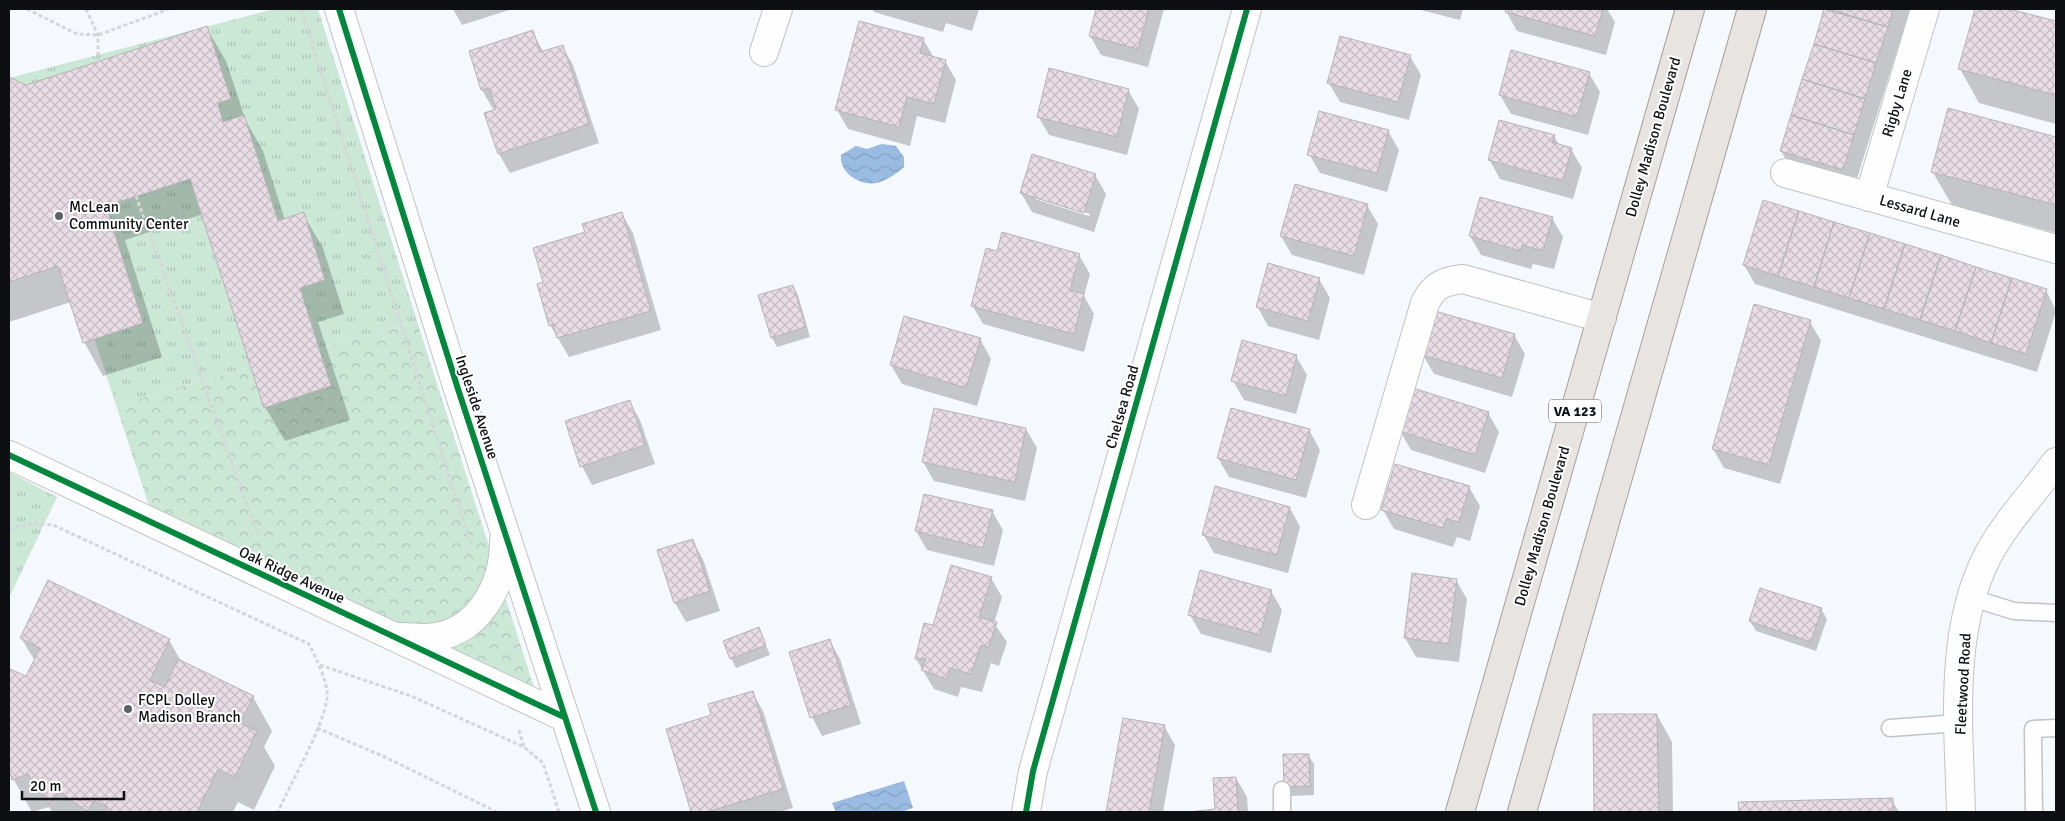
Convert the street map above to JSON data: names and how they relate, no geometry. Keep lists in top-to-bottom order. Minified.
{"streets":{"main road":["Dolley Madison Boulevard","VA 123"],"street":["Rigby Lane","Lessard Lane","Ingleside Avenue","Chelsea Road","Oak Ridge Avenue","Fleetwood Road"]},"crossings":[["Rigby Lane","Lessard Lane"],["Ingleside Avenue","Oak Ridge Avenue"]],"places":["McLean Community Center","FCPL Dolley Madison Branch"],"scale_bar":"20 m"}
